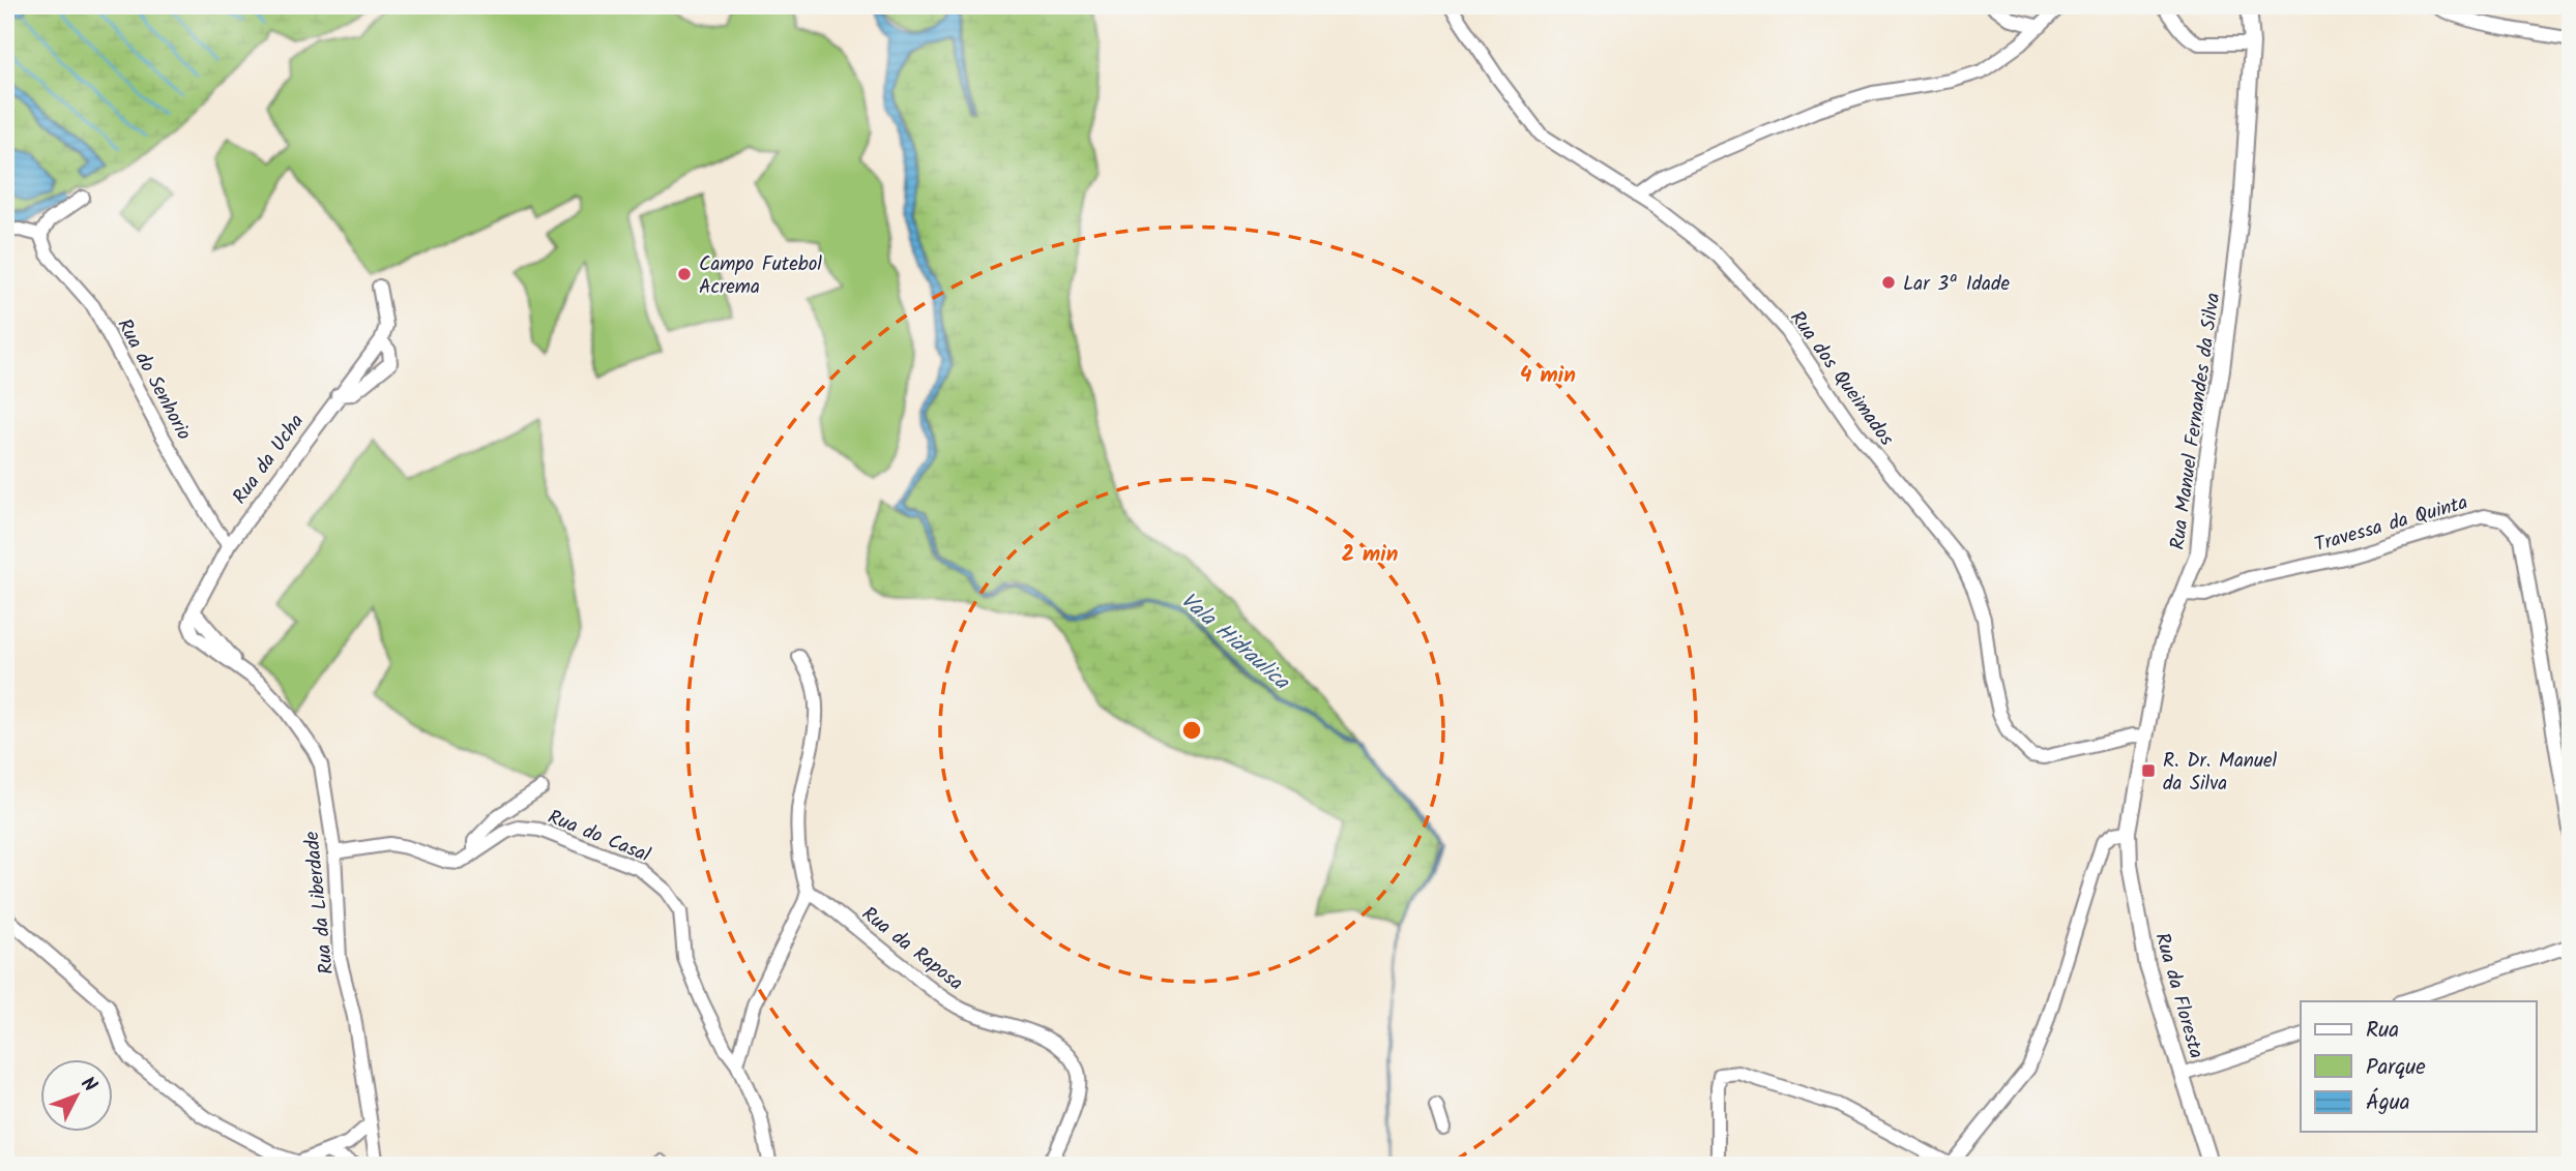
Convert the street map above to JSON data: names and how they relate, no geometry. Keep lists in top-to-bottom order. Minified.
{"streets":{"street":["Rua dos Queimados","Rua do Senhorio","Rua Manuel Fernandes da Silva","Rua da Ucha","Travessa da Quinta","Rua do Casal","Rua da Liberdade","Rua da Raposa","Rua da Floresta"]},"crossings":[["Rua dos Queimados","Rua Manuel Fernandes da Silva"],["Rua do Senhorio","Rua da Ucha"],["Rua do Senhorio","Rua da Liberdade"],["Rua Manuel Fernandes da Silva","Travessa da Quinta"],["Rua Manuel Fernandes da Silva","Rua da Floresta"],["Rua da Ucha","Rua da Liberdade"],["Rua do Casal","Rua da Liberdade"]],"water":["Vala Hidraulica"],"places":{"other":["Campo Futebol Acrema","Lar 3ª Idade"],"transit":["R. Dr. Manuel da Silva"]},"legend":["Rua","Parque","Água"],"north":"top right","rings":["4 min","2 min"]}
